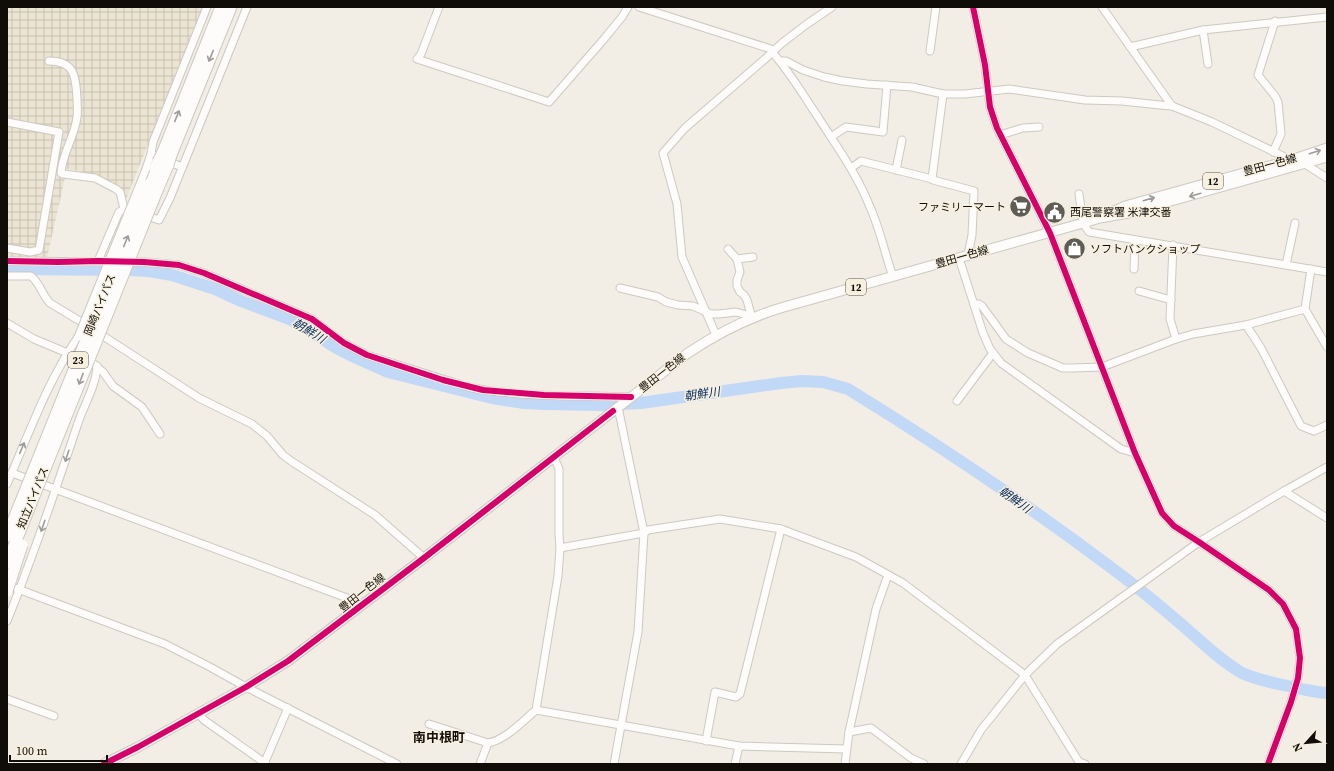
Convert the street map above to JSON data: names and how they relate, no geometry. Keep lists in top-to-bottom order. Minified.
{"streets":{"highway":["岡崎バイパス","23","知立バイパス"],"main road":["豊田一色線","12"]},"crossings":[["岡崎バイパス","23"],["岡崎バイパス","知立バイパス"],["23","知立バイパス"]],"districts":["南中根町"],"water":["朝鮮川"],"places":{"supermarket":["ファミリーマート"],"public building":["西尾警察署 米津交番"],"shop":["ソフトバンクショップ"]},"scale_bar":"100 m","north":"bottom left"}
